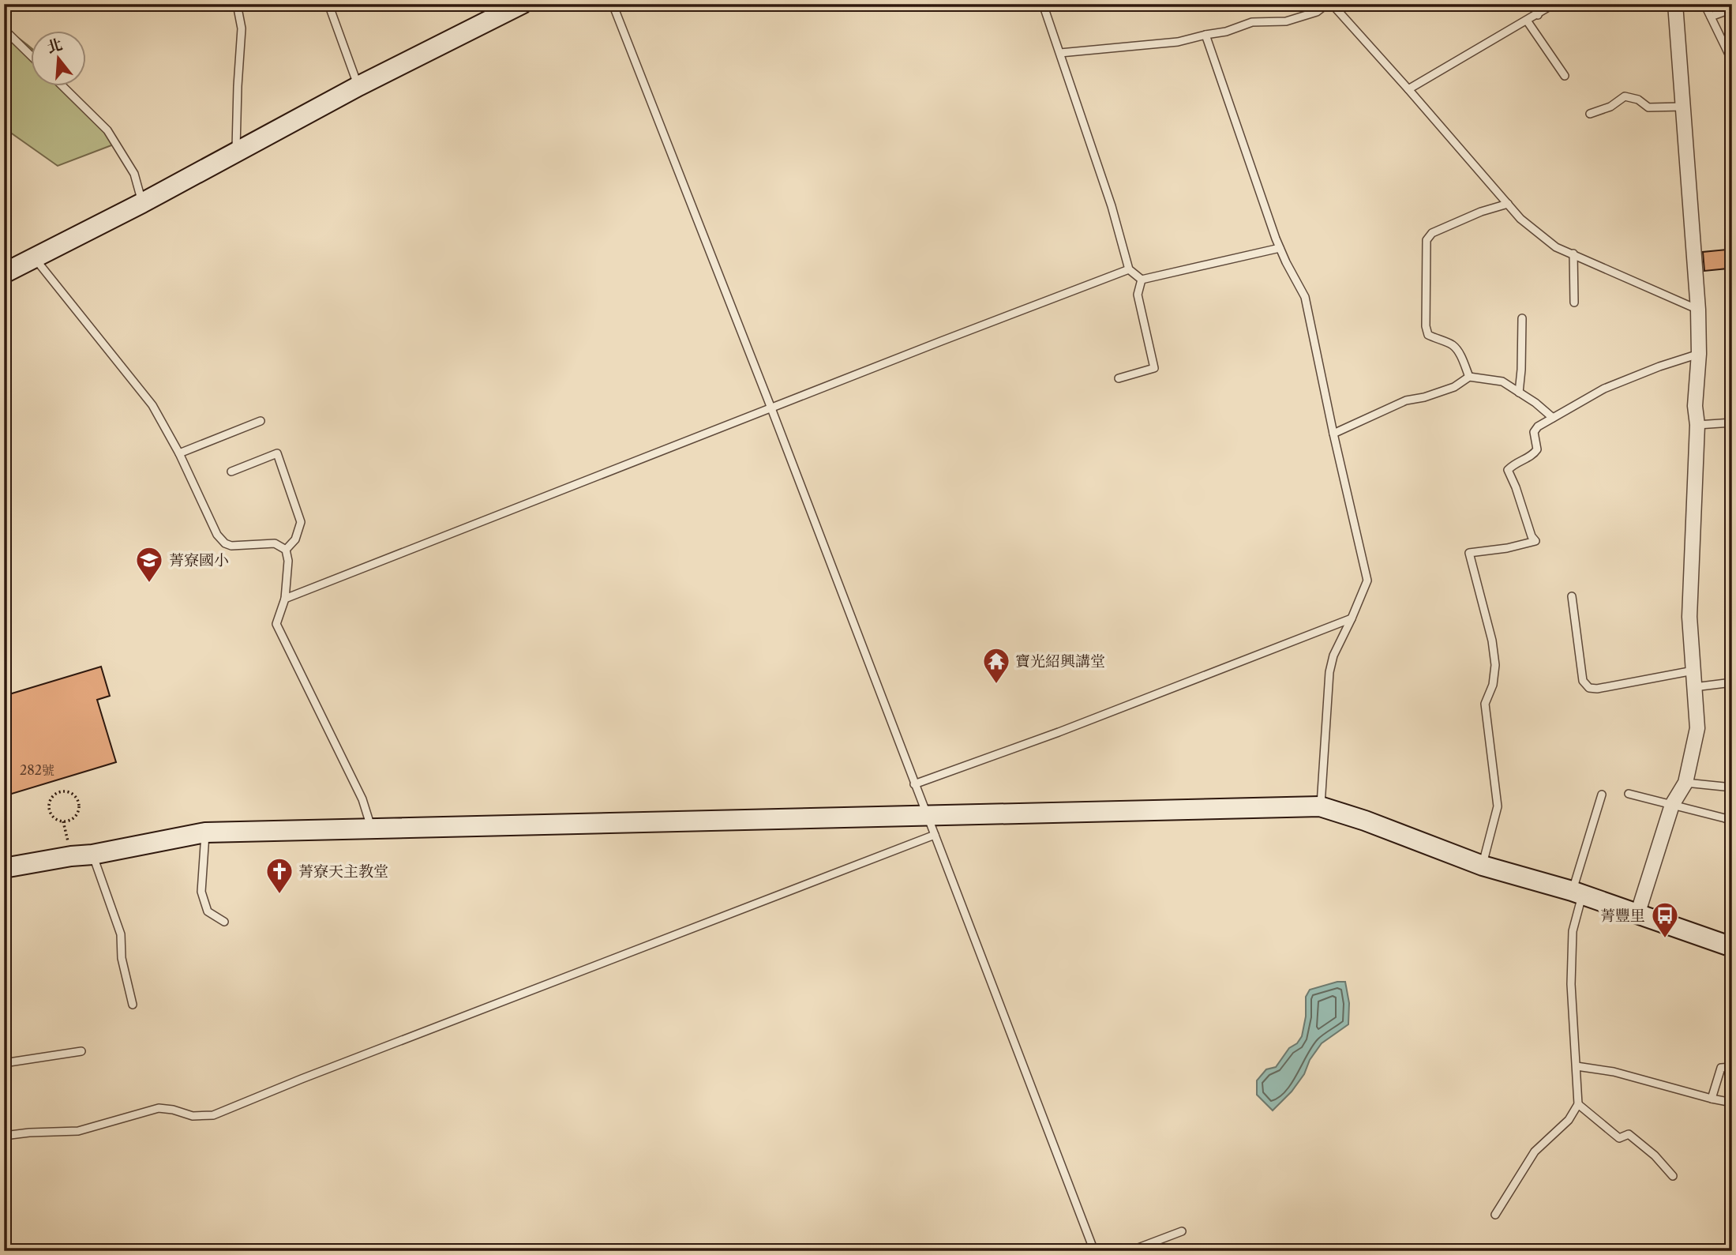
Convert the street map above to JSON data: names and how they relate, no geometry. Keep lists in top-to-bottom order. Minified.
{"places":{"school or university":["菁寮國小"],"temple":["寶光紹興講堂"],"church":["菁寮天主教堂"],"bus stop":["菁豐里"]},"house_numbers":["282號"],"north":"top"}
